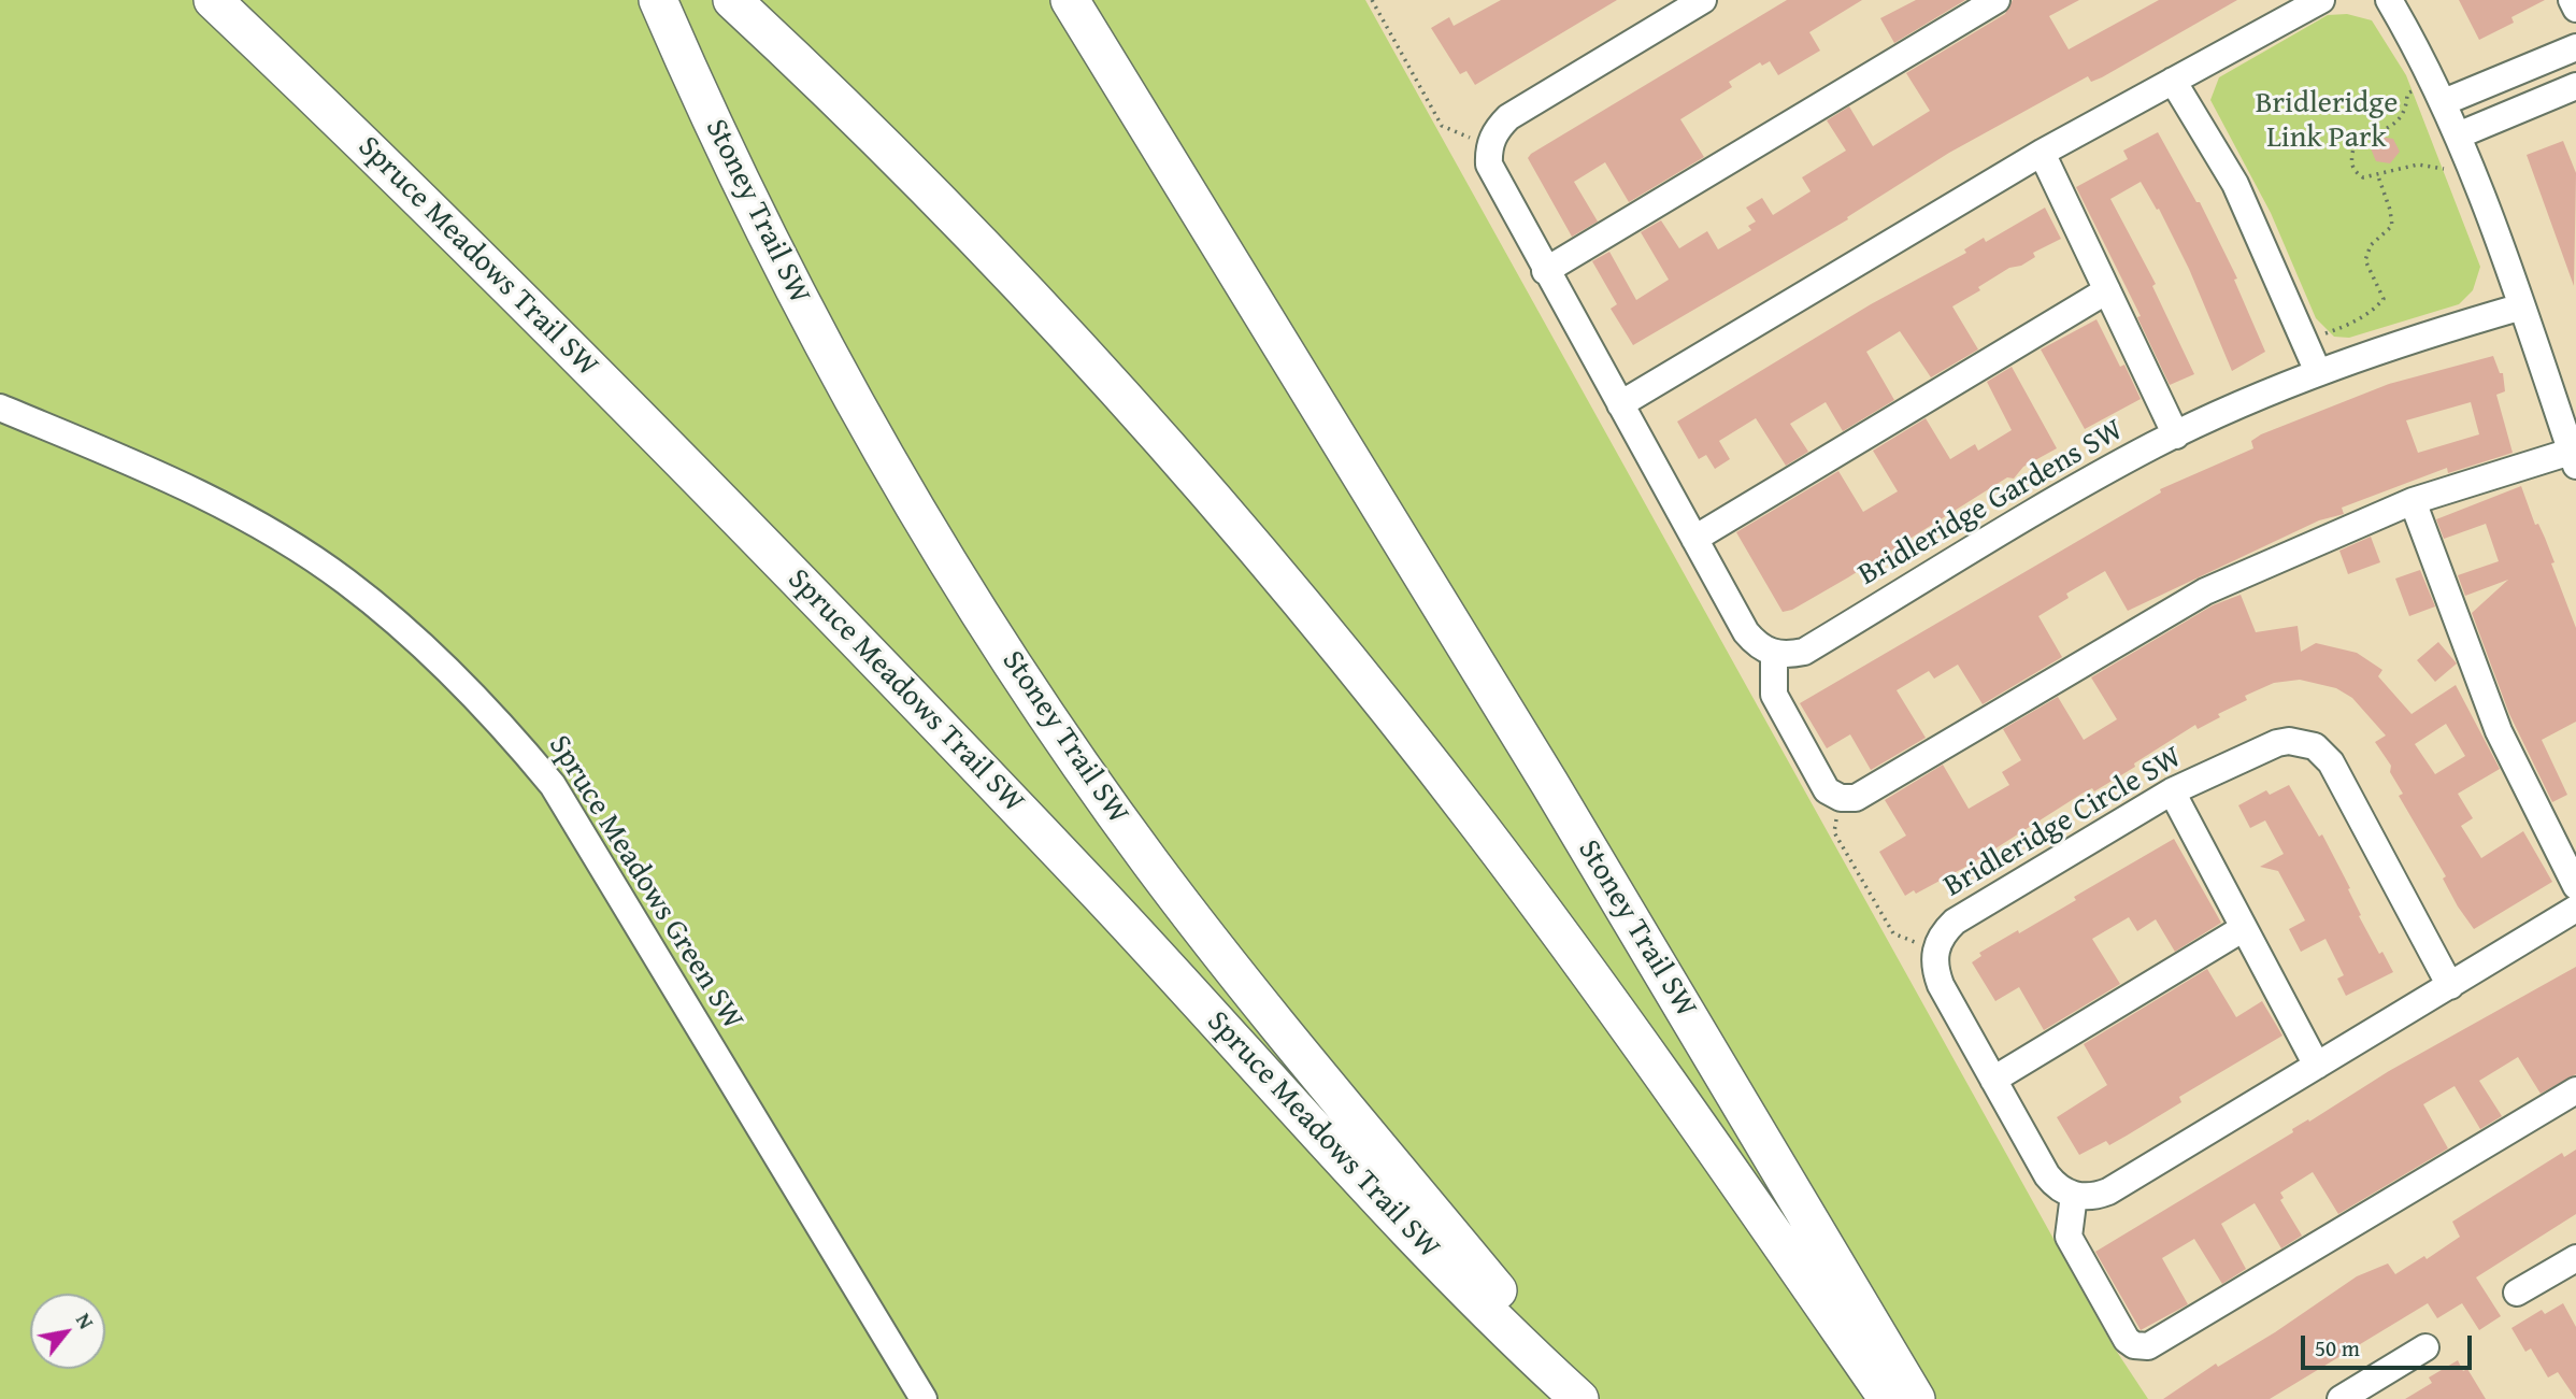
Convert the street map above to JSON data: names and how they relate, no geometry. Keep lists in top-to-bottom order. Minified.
{"streets":{"highway":["Stoney Trail SW","Spruce Meadows Trail SW"],"street":["Bridleridge Gardens SW","Bridleridge Circle SW","Spruce Meadows Green SW"]},"parks":["Bridleridge Link Park"],"scale_bar":"50 m","north":"top right"}
